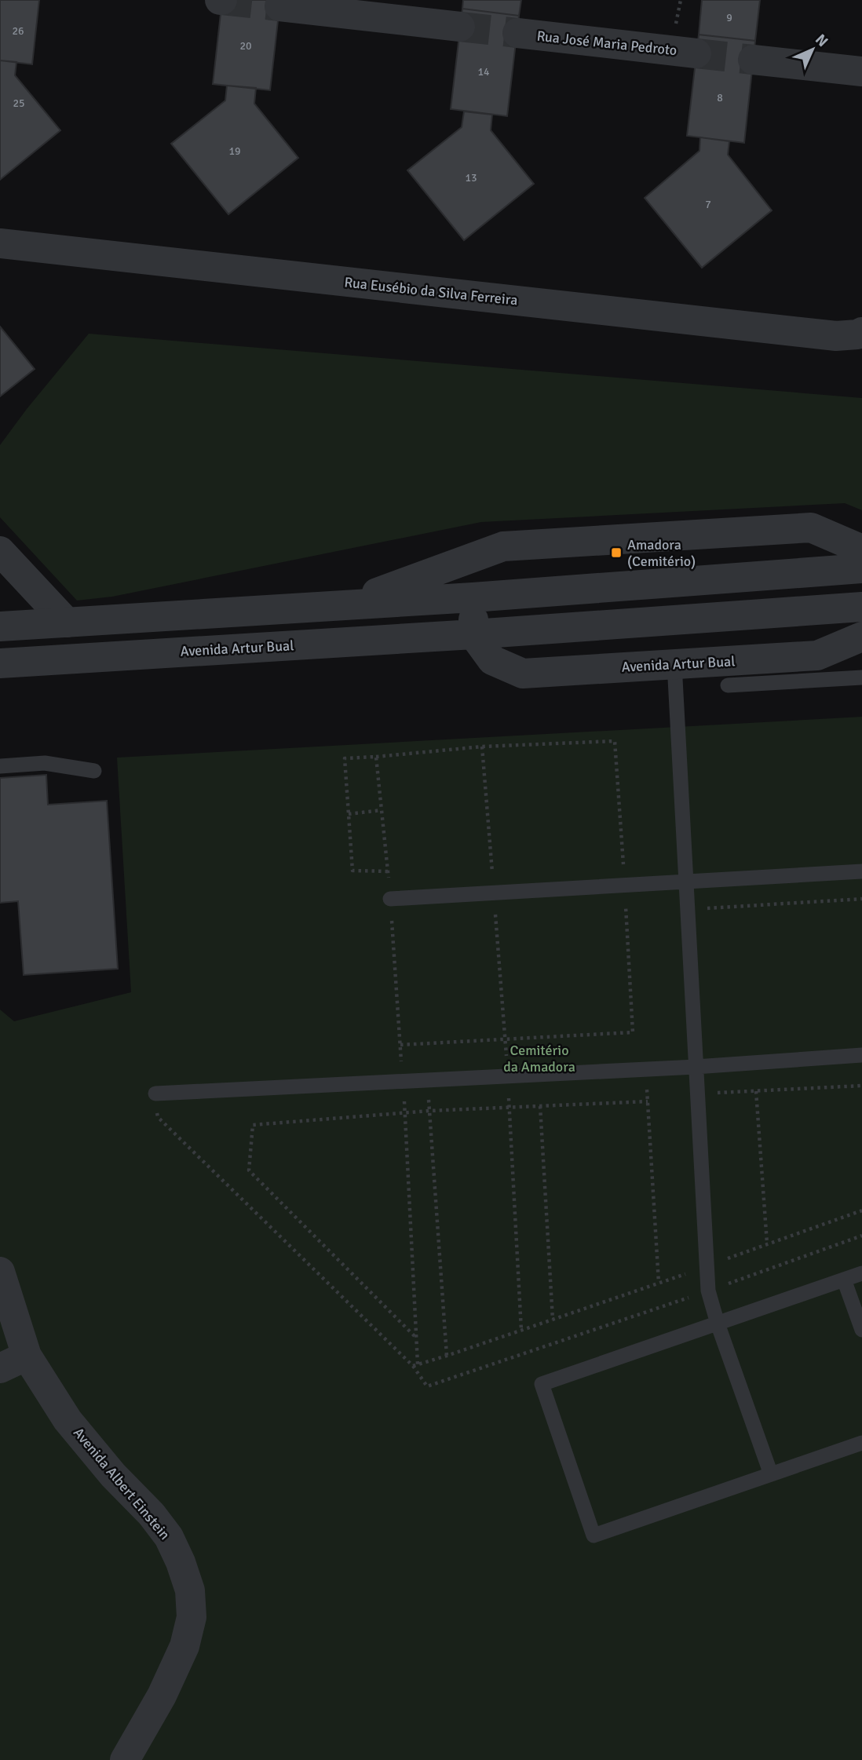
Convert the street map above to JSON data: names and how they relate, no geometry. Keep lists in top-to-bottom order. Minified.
{"streets":{"street":["Rua José Maria Pedroto","Rua Eusébio da Silva Ferreira","Avenida Artur Bual","Avenida Albert Einstein"]},"parks":["Cemitério da Amadora"],"places":{"transit":["Amadora (Cemitério)"]},"house_numbers":["9","26","20","14","8","25","19","13","7"],"north":"top right"}
